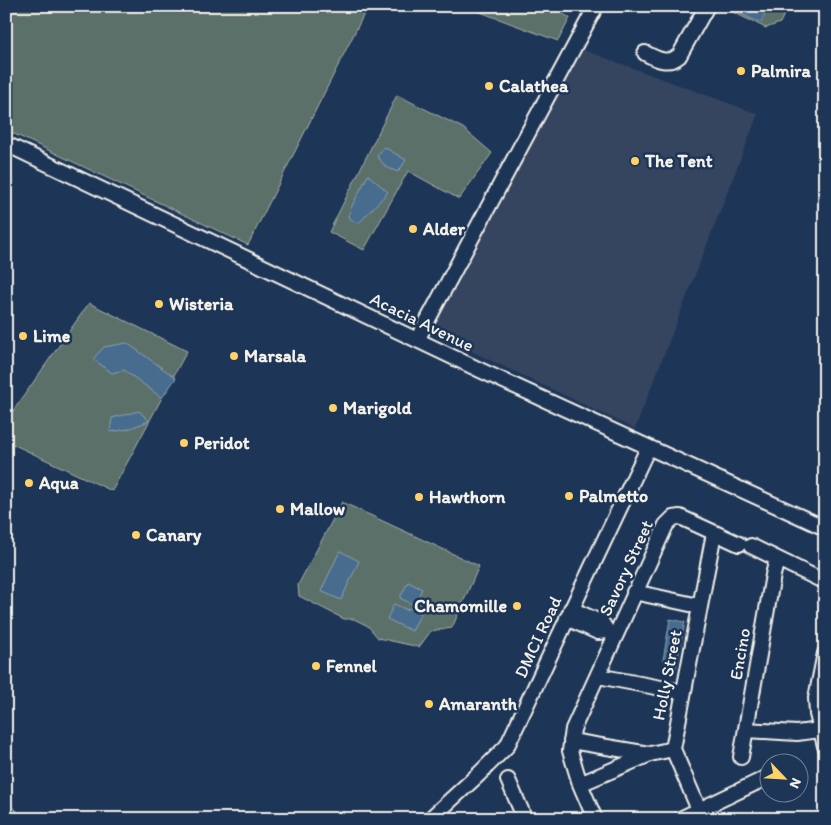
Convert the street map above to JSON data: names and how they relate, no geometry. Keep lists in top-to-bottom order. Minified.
{"streets":{"street":["Acacia Avenue","Savory Street","DMCI Road","Encino","Holly Street"]},"crossings":[["Acacia Avenue","DMCI Road"],["Savory Street","DMCI Road"],["Savory Street","Holly Street"]],"places":["Palmira","Calathea","The Tent","Alder","Wisteria","Lime","Marsala","Marigold","Peridot","Aqua","Palmetto","Hawthorn","Mallow","Canary","Chamomille","Fennel","Amaranth"],"north":"bottom right"}
